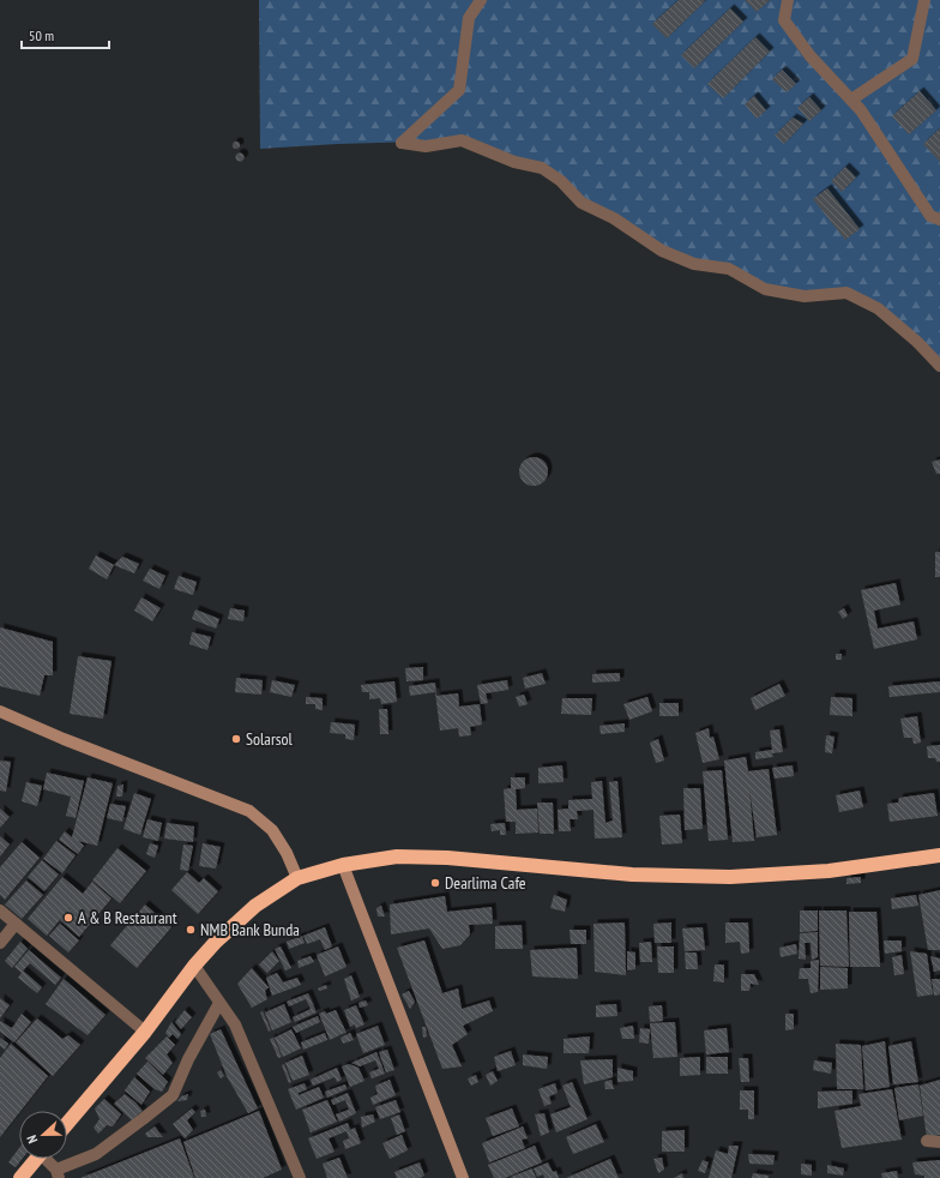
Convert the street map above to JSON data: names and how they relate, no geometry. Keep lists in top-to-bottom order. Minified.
{"places":["Solarsol","Dearlima Cafe","A & B Restaurant","NMB Bank Bunda"],"scale_bar":"50 m","north":"left"}
